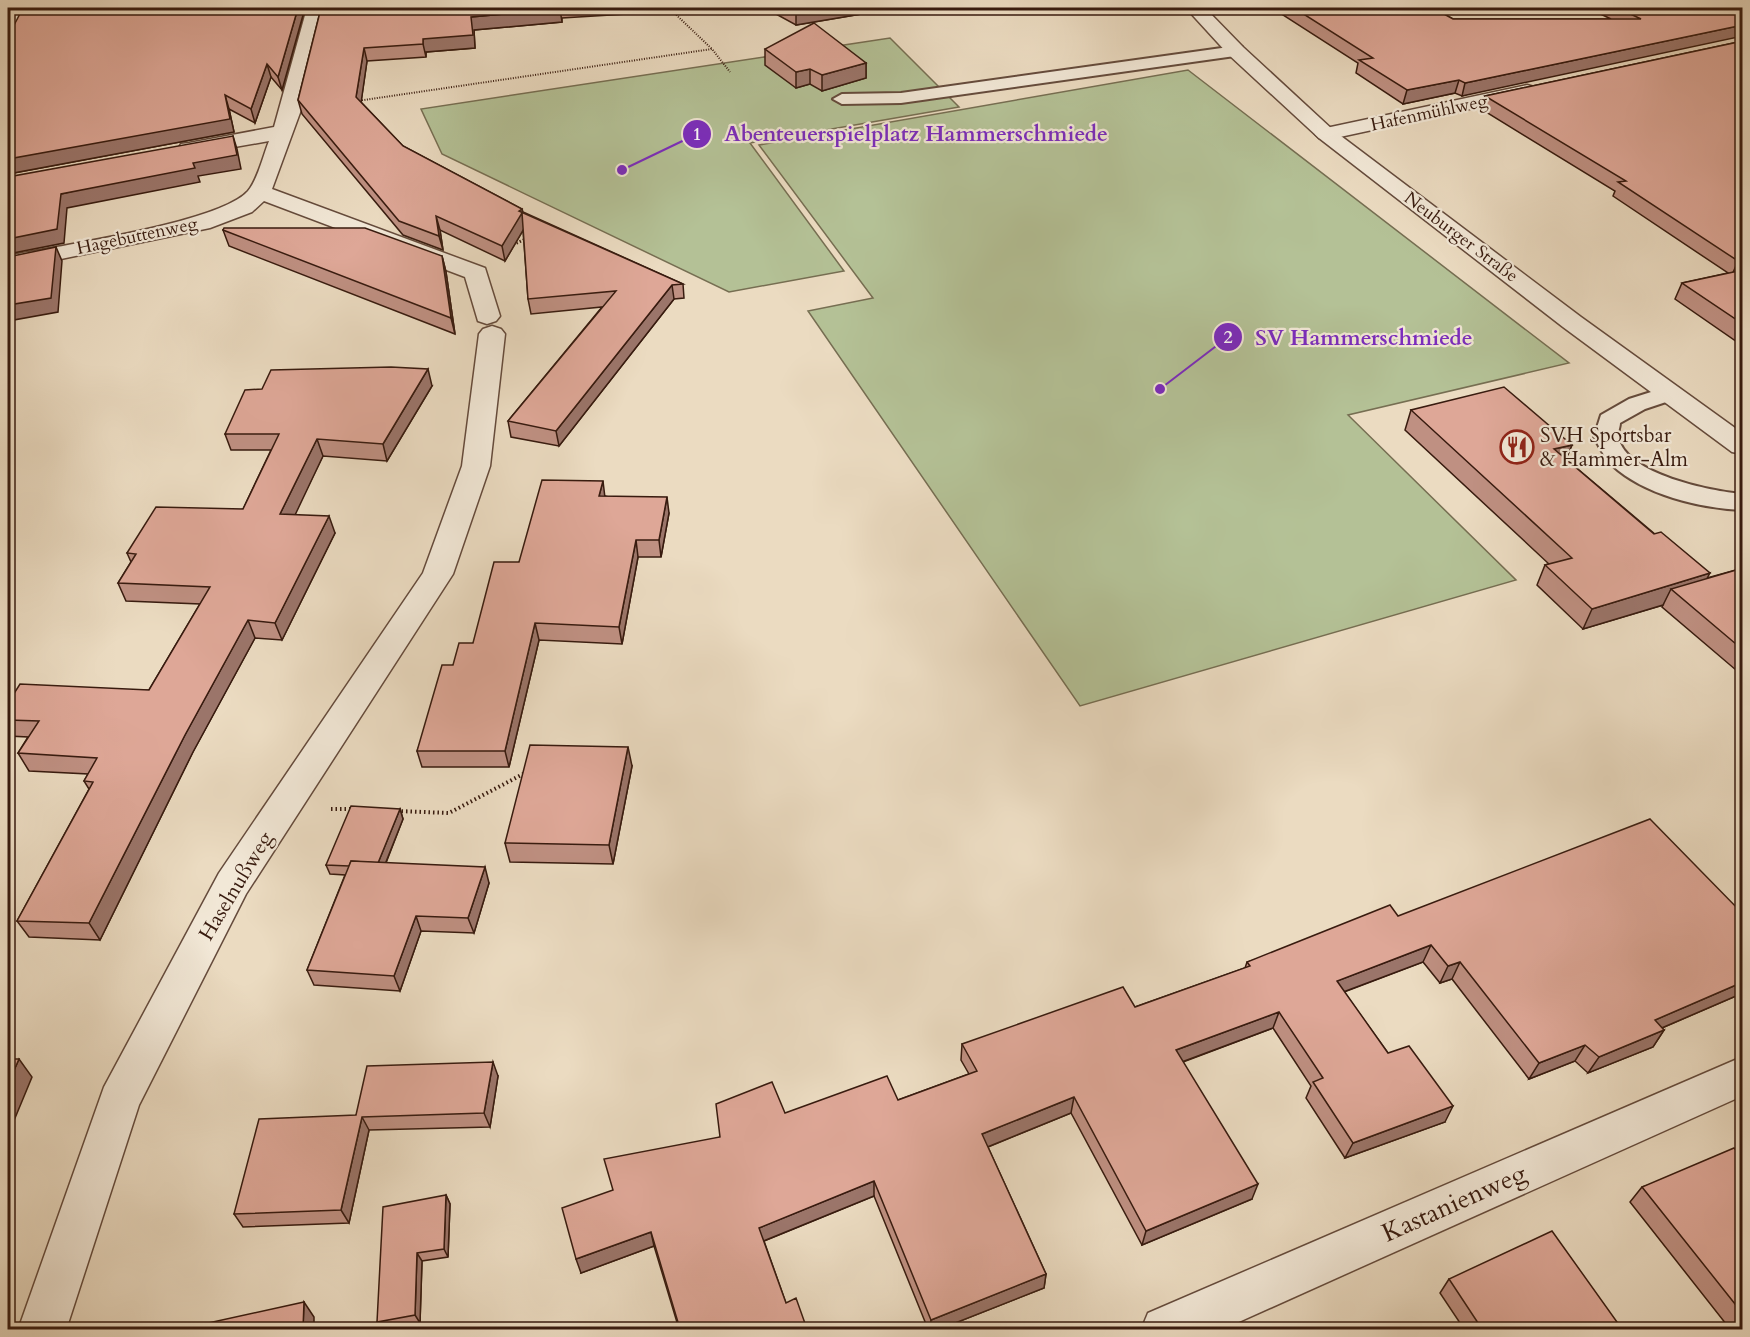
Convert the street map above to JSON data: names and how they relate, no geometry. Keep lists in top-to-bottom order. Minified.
{"streets":{"street":["Hafenmühlweg","Hagebuttenweg","Neuburger Straße","Haselnußweg","Kastanienweg"]},"crossings":[["Hafenmühlweg","Neuburger Straße"]],"places":{"other":["Abenteuerspielplatz Hammerschmiede","SV Hammerschmiede"],"restaurant":["SVH Sportsbar & Hammer-Alm"]}}
